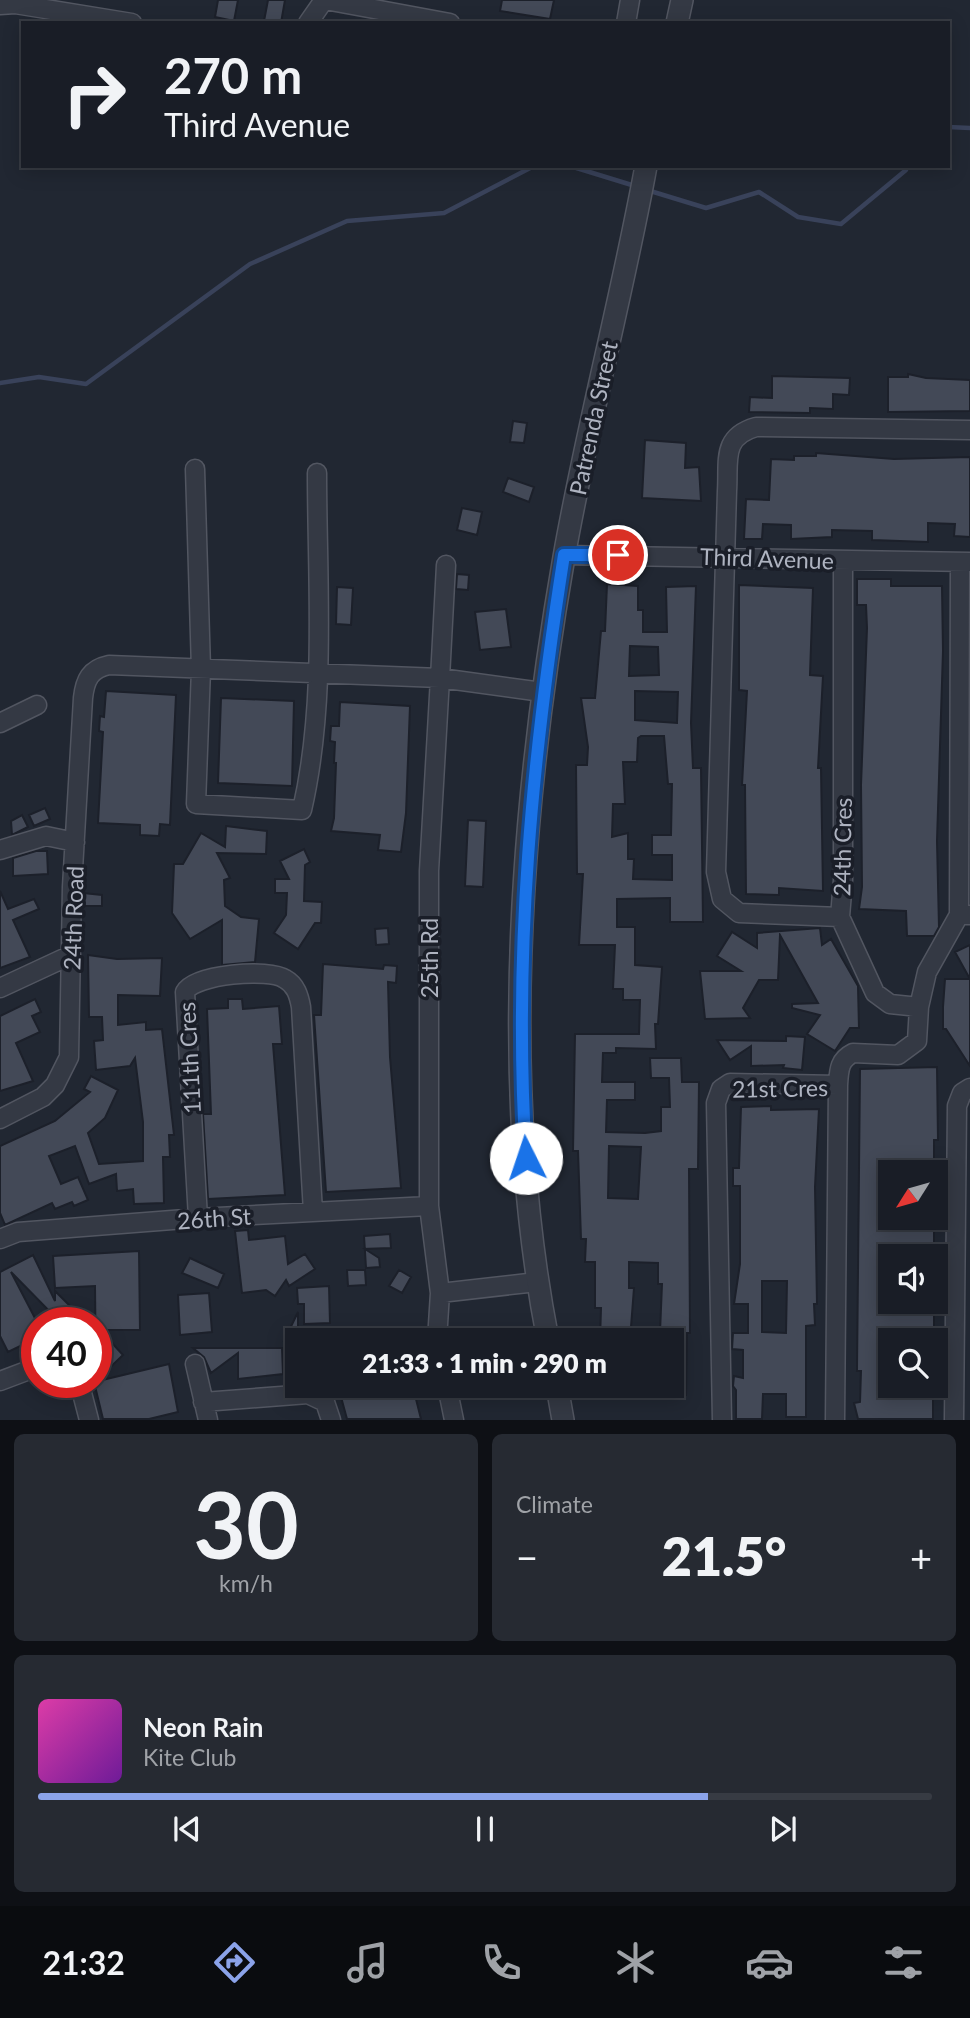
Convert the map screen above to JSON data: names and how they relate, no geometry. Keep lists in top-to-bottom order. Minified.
{"streets":{"street":["Patrenda Street","Third Avenue","24th Cres","24th Road","25th Rd","111th Cres","21st Cres","26th St"]},"crossings":[["Patrenda Street","Third Avenue"],["Third Avenue","24th Cres"],["25th Rd","26th St"],["111th Cres","26th St"]],"north":"bottom left","page":{"turn":["270 m","Third Avenue"],"limit":"40","trip":"21:33 · 1 min · 290 m","tile":[["30","km/h"],"Climate"],"heat":["−","21.5°","+"],"song":["Neon Rain","Kite Club"],"tabs":"21:32"}}
